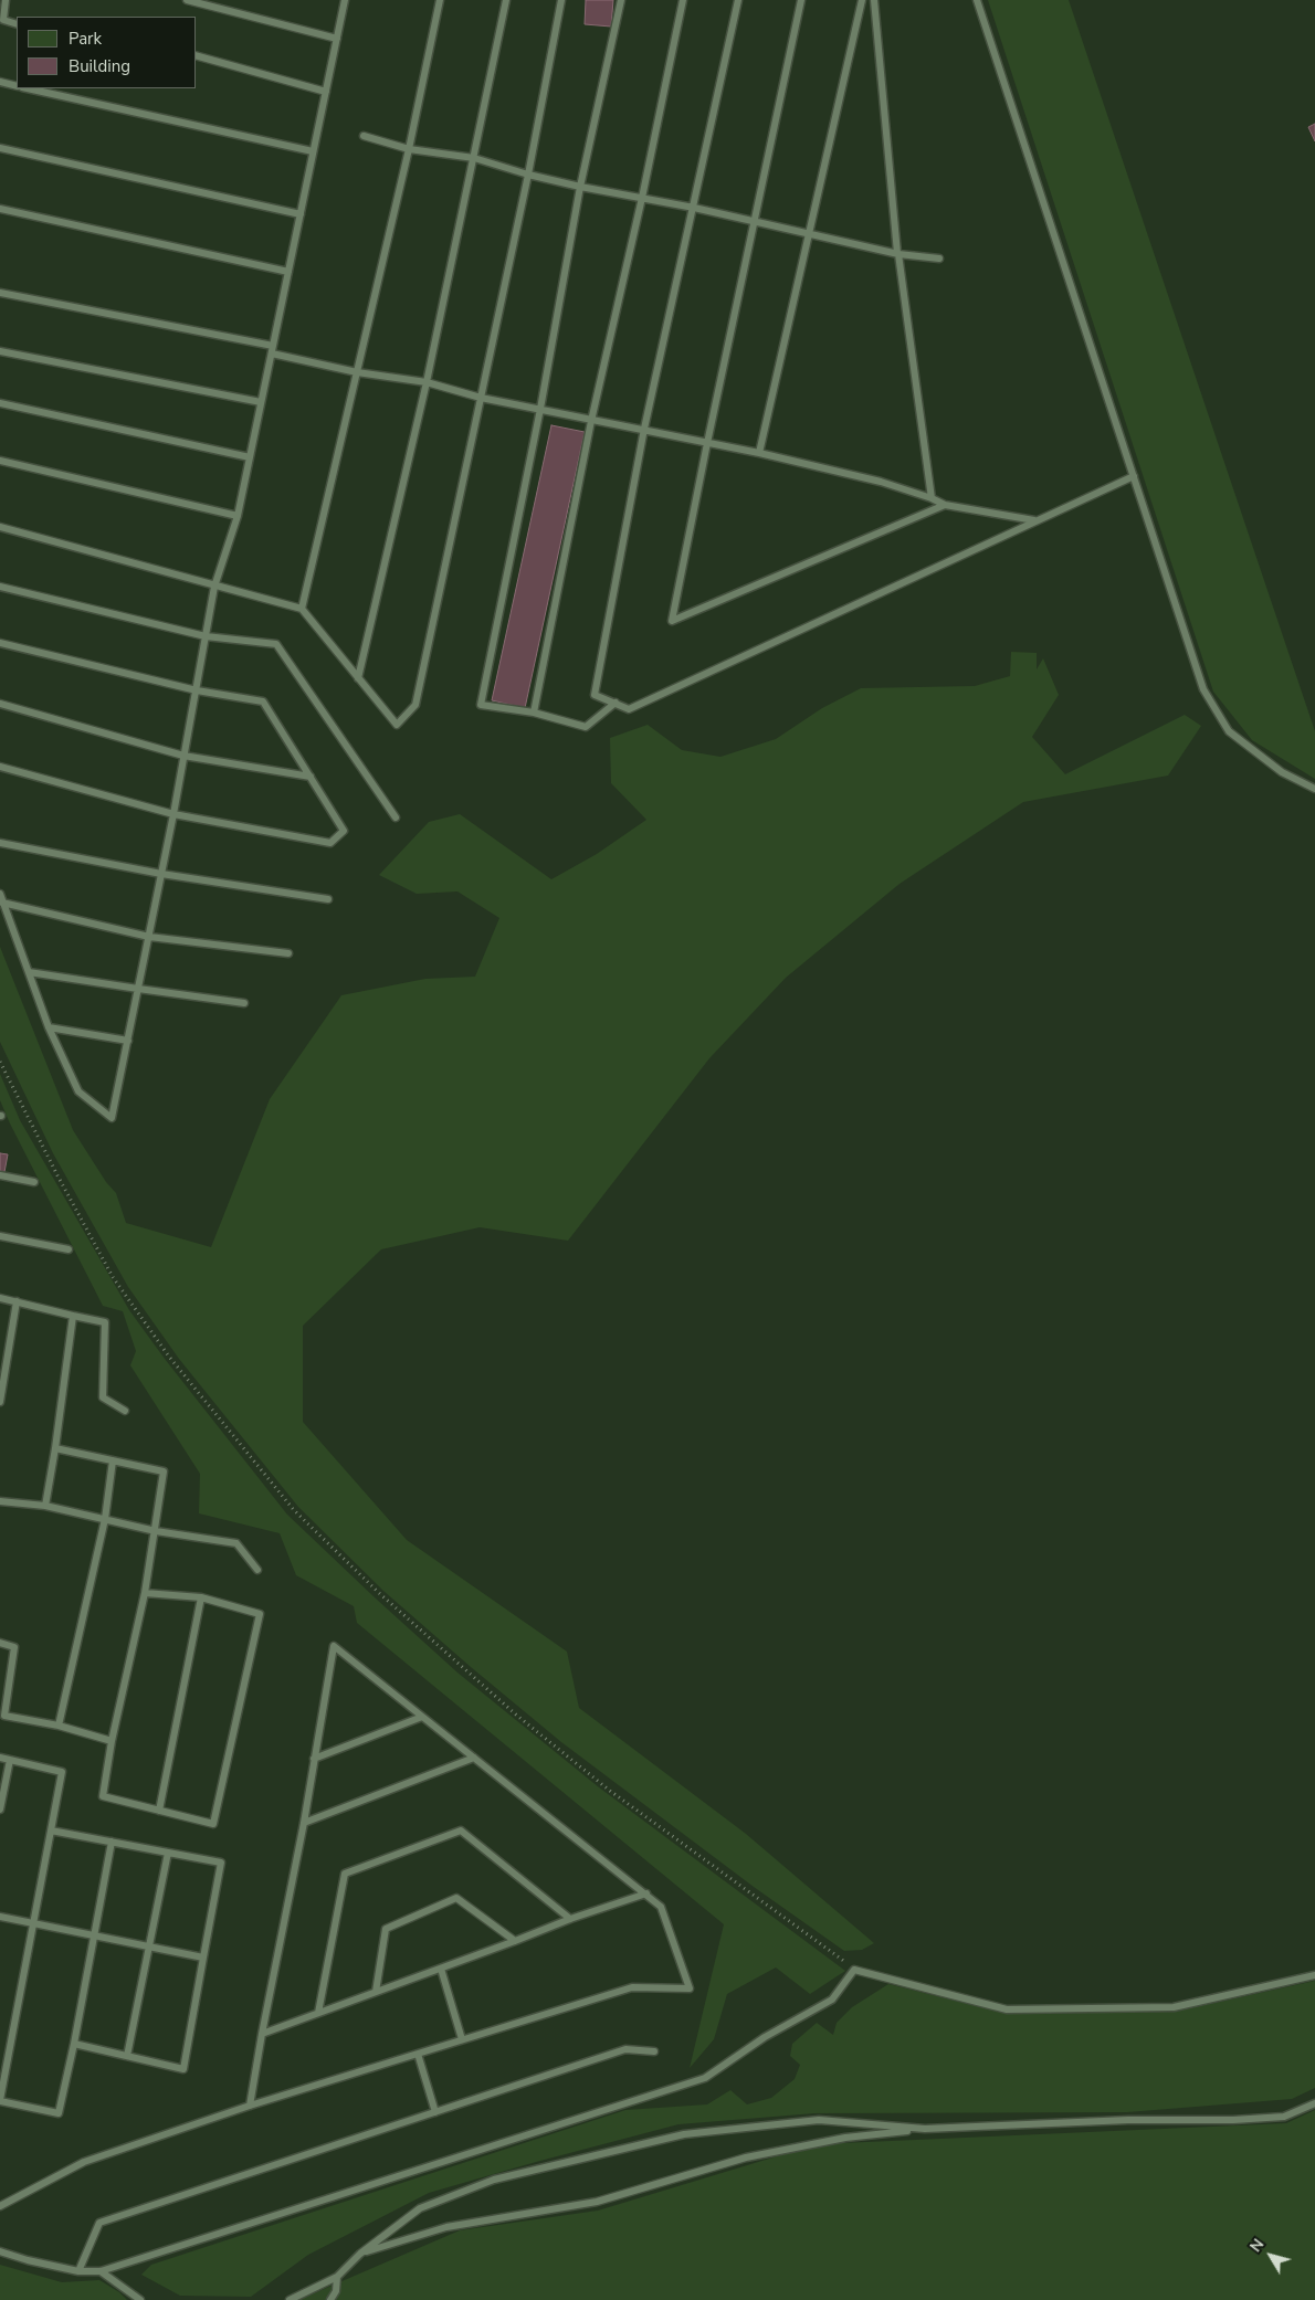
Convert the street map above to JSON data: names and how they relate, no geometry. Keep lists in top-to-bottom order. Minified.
{"legend":["Park","Building"],"north":"top left"}
